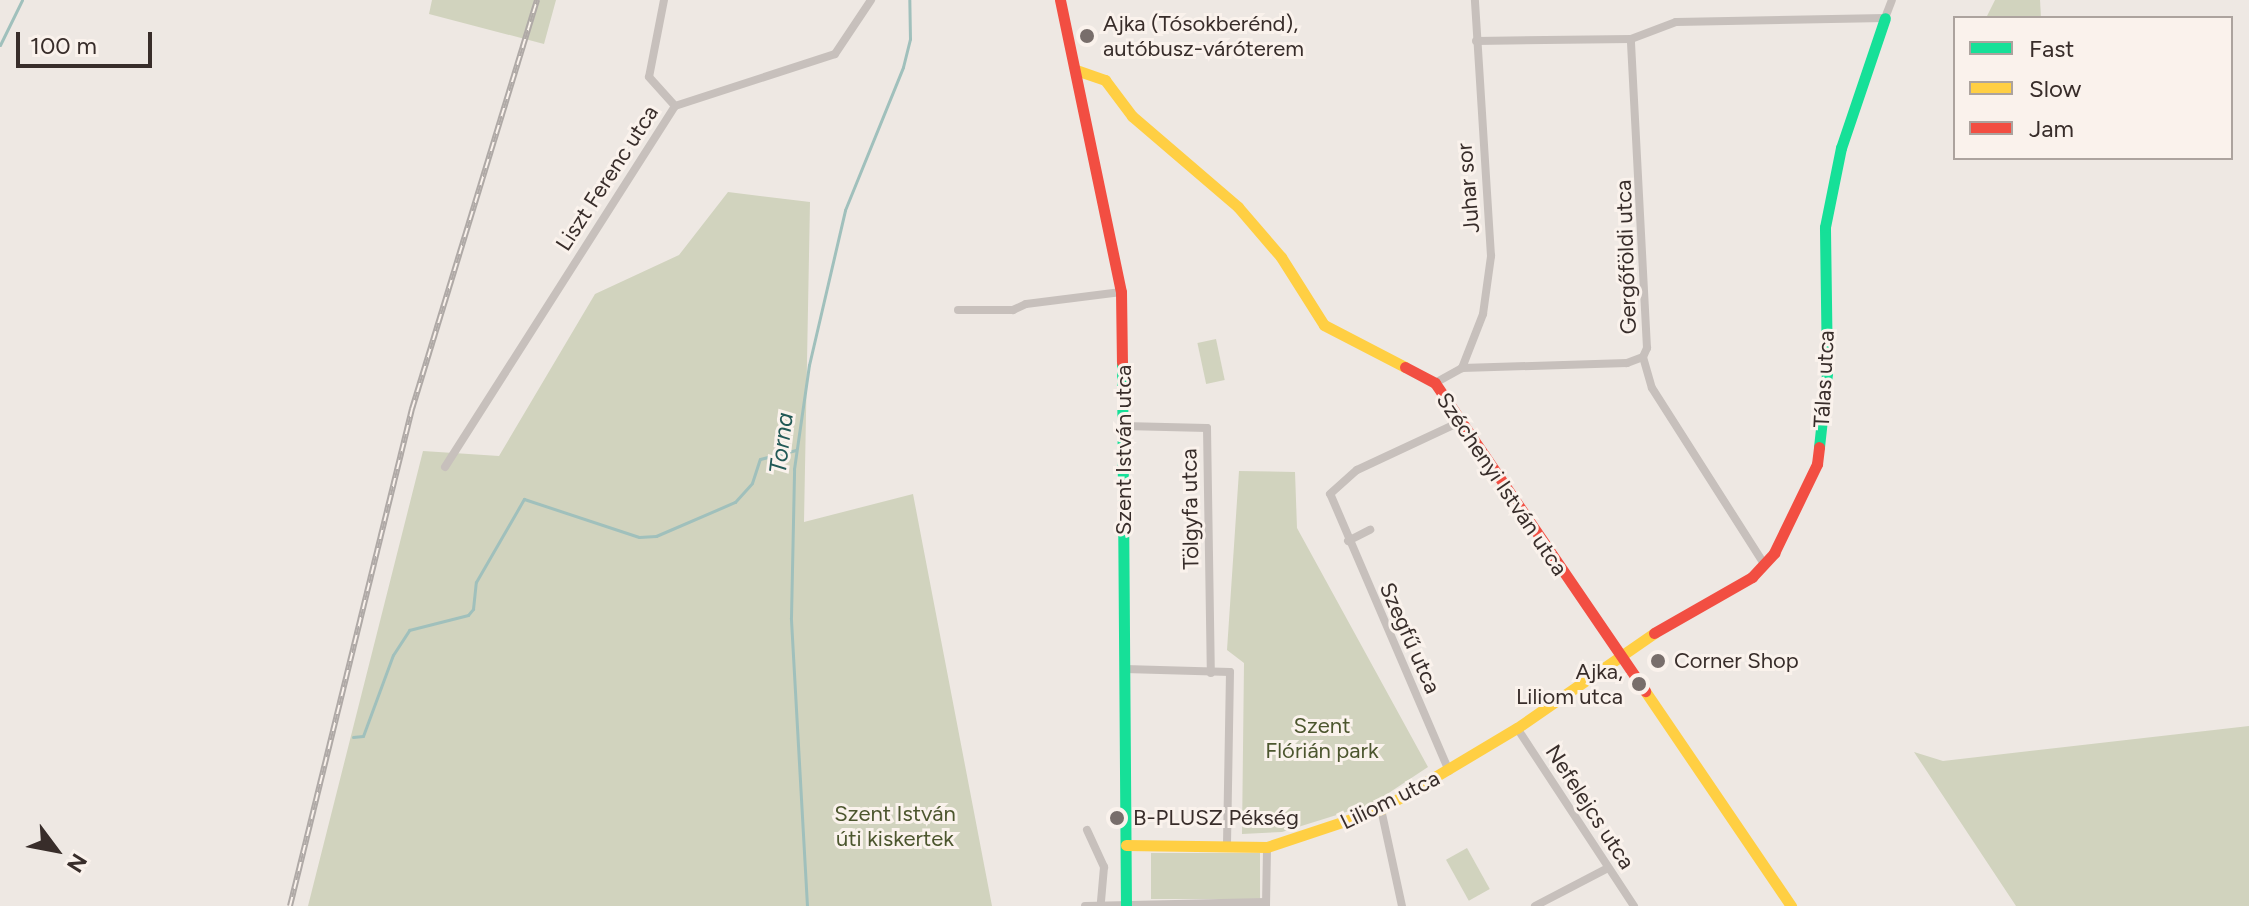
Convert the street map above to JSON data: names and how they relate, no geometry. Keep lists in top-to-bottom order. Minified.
{"streets":{"street":["Liszt Ferenc utca","Juhar sor","Gergőföldi utca","Tálas utca","Szent István utca","Széchenyi István utca","Tölgyfa utca","Szegfű utca","Liliom utca","Nefelejcs utca"]},"crossings":[["Juhar sor","Gergőföldi utca"],["Gergőföldi utca","Széchenyi István utca"],["Tálas utca","Széchenyi István utca"],["Tálas utca","Liliom utca"],["Szent István utca","Széchenyi István utca"],["Szent István utca","Tölgyfa utca"],["Szent István utca","Liliom utca"],["Széchenyi István utca","Szegfű utca"],["Széchenyi István utca","Liliom utca"],["Szegfű utca","Liliom utca"],["Liliom utca","Nefelejcs utca"]],"water":["Torna"],"parks":["Szent Flórián park","Szent István úti kiskertek"],"places":["Ajka (Tósokberénd), autóbusz-váróterem","Corner Shop","Ajka, Liliom utca","B-PLUSZ Pékség"],"legend":["Fast","Slow","Jam"],"scale_bar":"100 m","north":"bottom right"}
